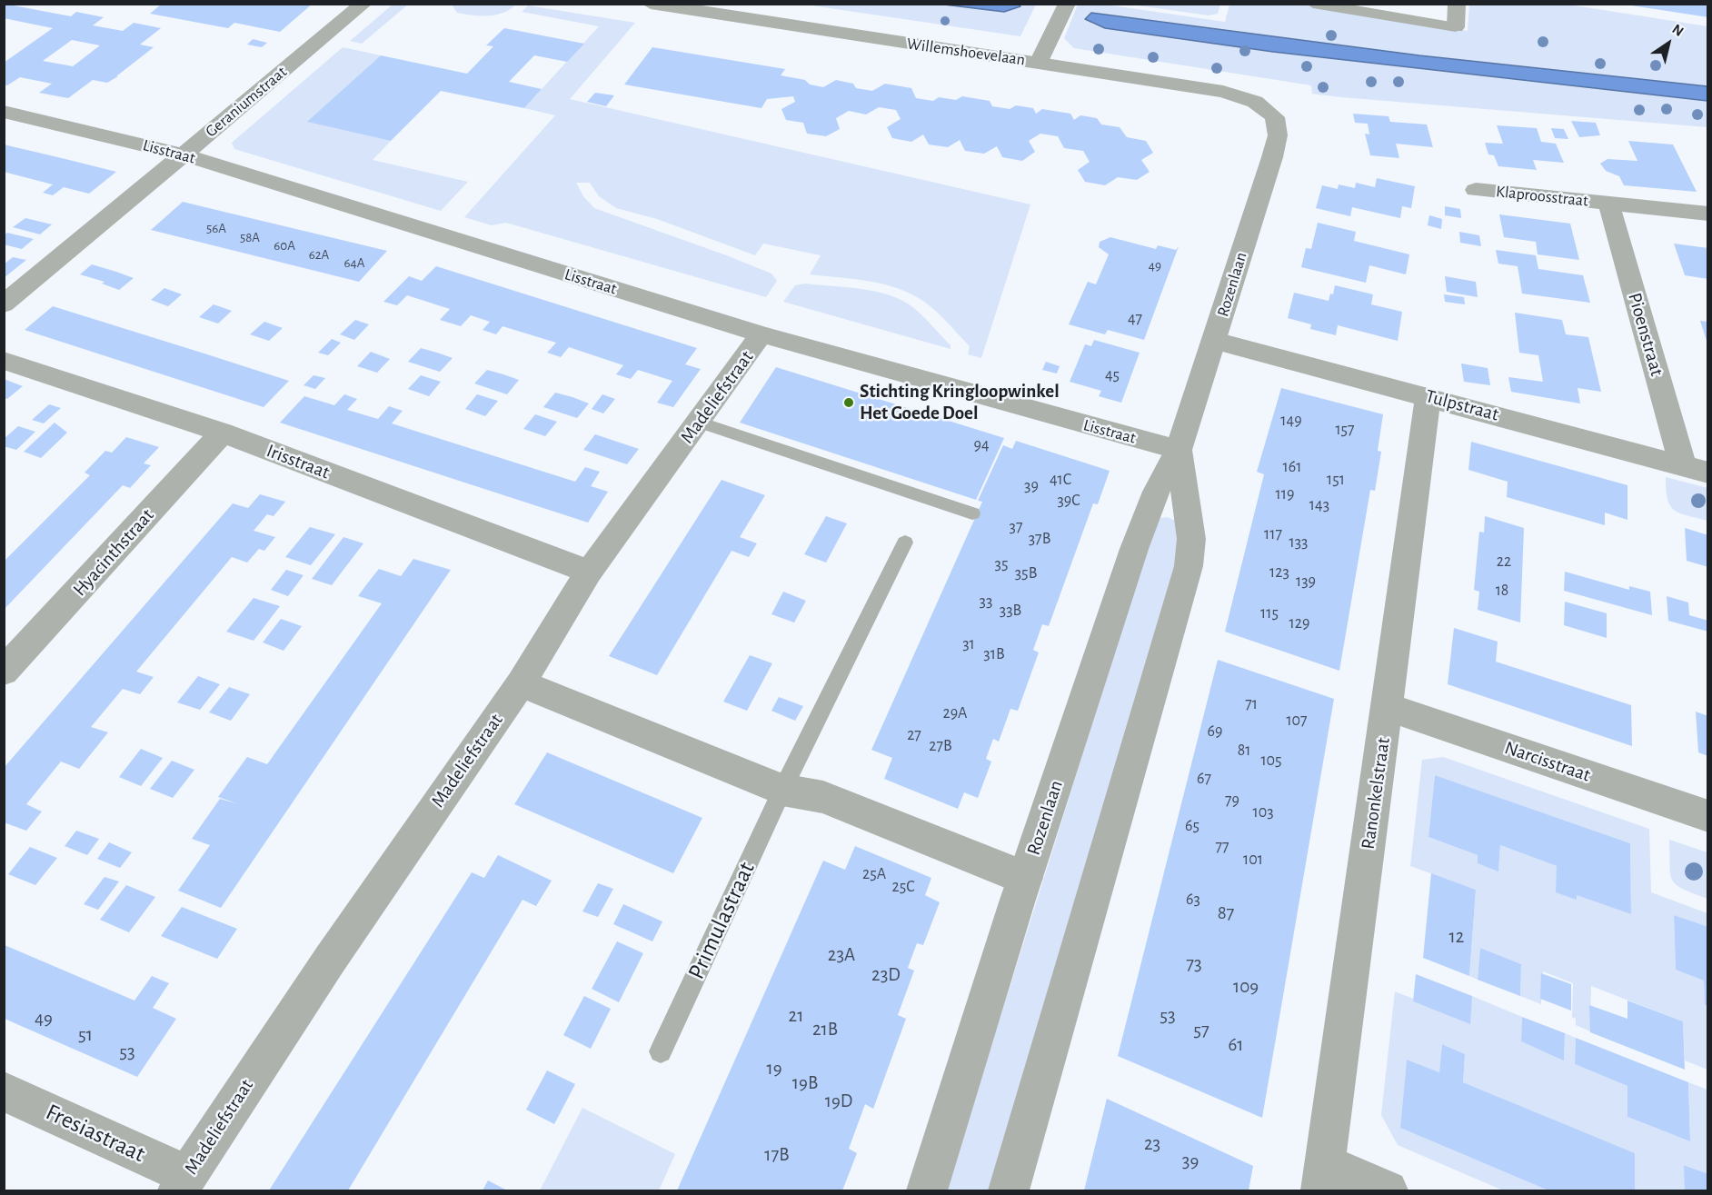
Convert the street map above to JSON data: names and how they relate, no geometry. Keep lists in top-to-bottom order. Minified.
{"streets":{"street":["Willemshoevelaan","Geraniumstraat","Lisstraat","Klaproosstraat","Rozenlaan","Pioenstraat","Madeliefstraat","Tulpstraat","Irisstraat","Hyacinthstraat","Narcisstraat","Ranonkelstraat","Fresiastraat"],"lane":["Primulastraat"]},"crossings":[["Willemshoevelaan","Rozenlaan"],["Geraniumstraat","Lisstraat"],["Lisstraat","Rozenlaan"],["Lisstraat","Madeliefstraat"],["Klaproosstraat","Pioenstraat"],["Rozenlaan","Tulpstraat"],["Pioenstraat","Tulpstraat"],["Madeliefstraat","Irisstraat"],["Madeliefstraat","Fresiastraat"],["Tulpstraat","Ranonkelstraat"],["Irisstraat","Hyacinthstraat"],["Narcisstraat","Ranonkelstraat"]],"places":["Stichting Kringloopwinkel Het Goede Doel"],"house_numbers":["56A","58A","60A","62A","64A","49","47","45","149","157","94","161","41C","151","39","119","39C","143","37","117","37B","133","22","35","123","35B","139","18","33","33B","115","129","31","31B","71","29A","107","69","27","27B","81","105","67","79","103","65","77","101","25A","25C","63","87","12","23A","73","23D","109","21","53","49","21B","57","51","61","53","19","19B","19D","23","17B","39"],"north":"top right"}
